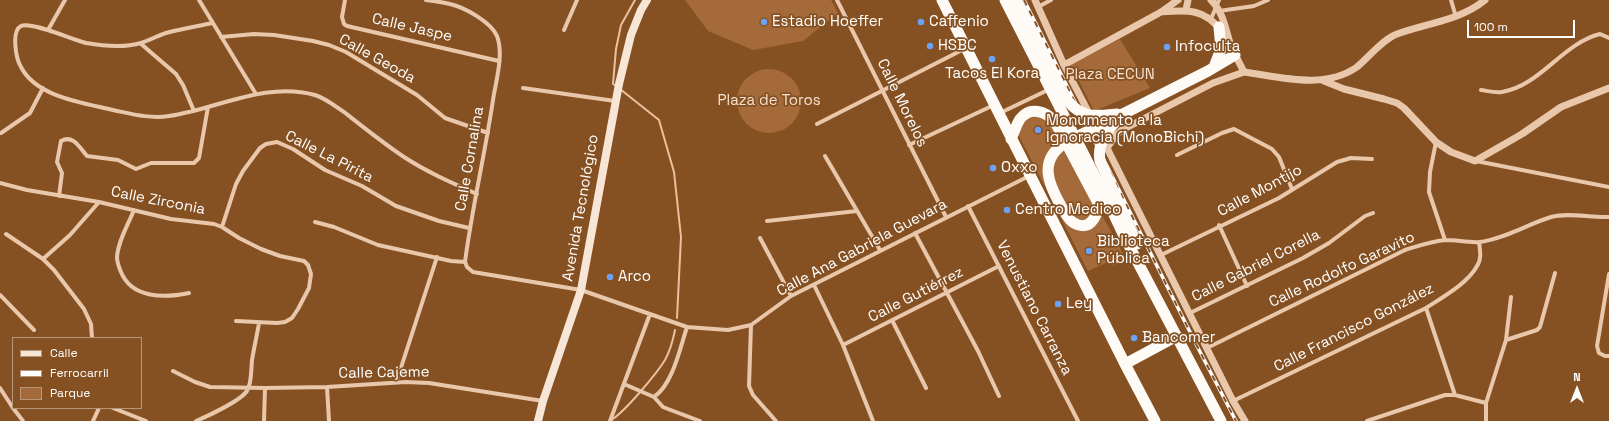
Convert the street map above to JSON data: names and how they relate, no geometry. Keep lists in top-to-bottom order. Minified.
{"streets":{"main road":["Avenida Tecnológico"],"street":["Calle Jaspe","Calle Geoda","Calle Morelos","Calle La Pirita","Calle Cornalina","Calle Montijo","Calle Zirconia","Calle Ana Gabriela Guevara","Calle Gabriel Corella","Calle Rodolfo Garavito","Calle Gutiérrez","Venustiano Carranza","Calle Francisco González","Calle Cajeme"]},"crossings":[["Calle Jaspe","Calle Cornalina"],["Calle Geoda","Calle Cornalina"],["Calle Morelos","Calle Ana Gabriela Guevara"],["Calle La Pirita","Calle Cornalina"],["Calle La Pirita","Calle Zirconia"],["Calle Cornalina","Calle Ana Gabriela Guevara"],["Avenida Tecnológico","Calle Ana Gabriela Guevara"],["Avenida Tecnológico","Calle Cajeme"],["Calle Ana Gabriela Guevara","Venustiano Carranza"],["Calle Rodolfo Garavito","Calle Francisco González"],["Calle Gutiérrez","Venustiano Carranza"]],"parks":["Plaza CECUN","Plaza de Toros"],"places":["Estadio Hoeffer","Caffenio","HSBC","Infoculta","Tacos El Kora","Monumento a la Ignoracia (MonoBichi)","Oxxo","Centro Medico","Biblioteca Pública","Arco","Ley","Bancomer"],"legend":["Calle","Ferrocarril","Parque"],"scale_bar":"100 m","north":"top"}
